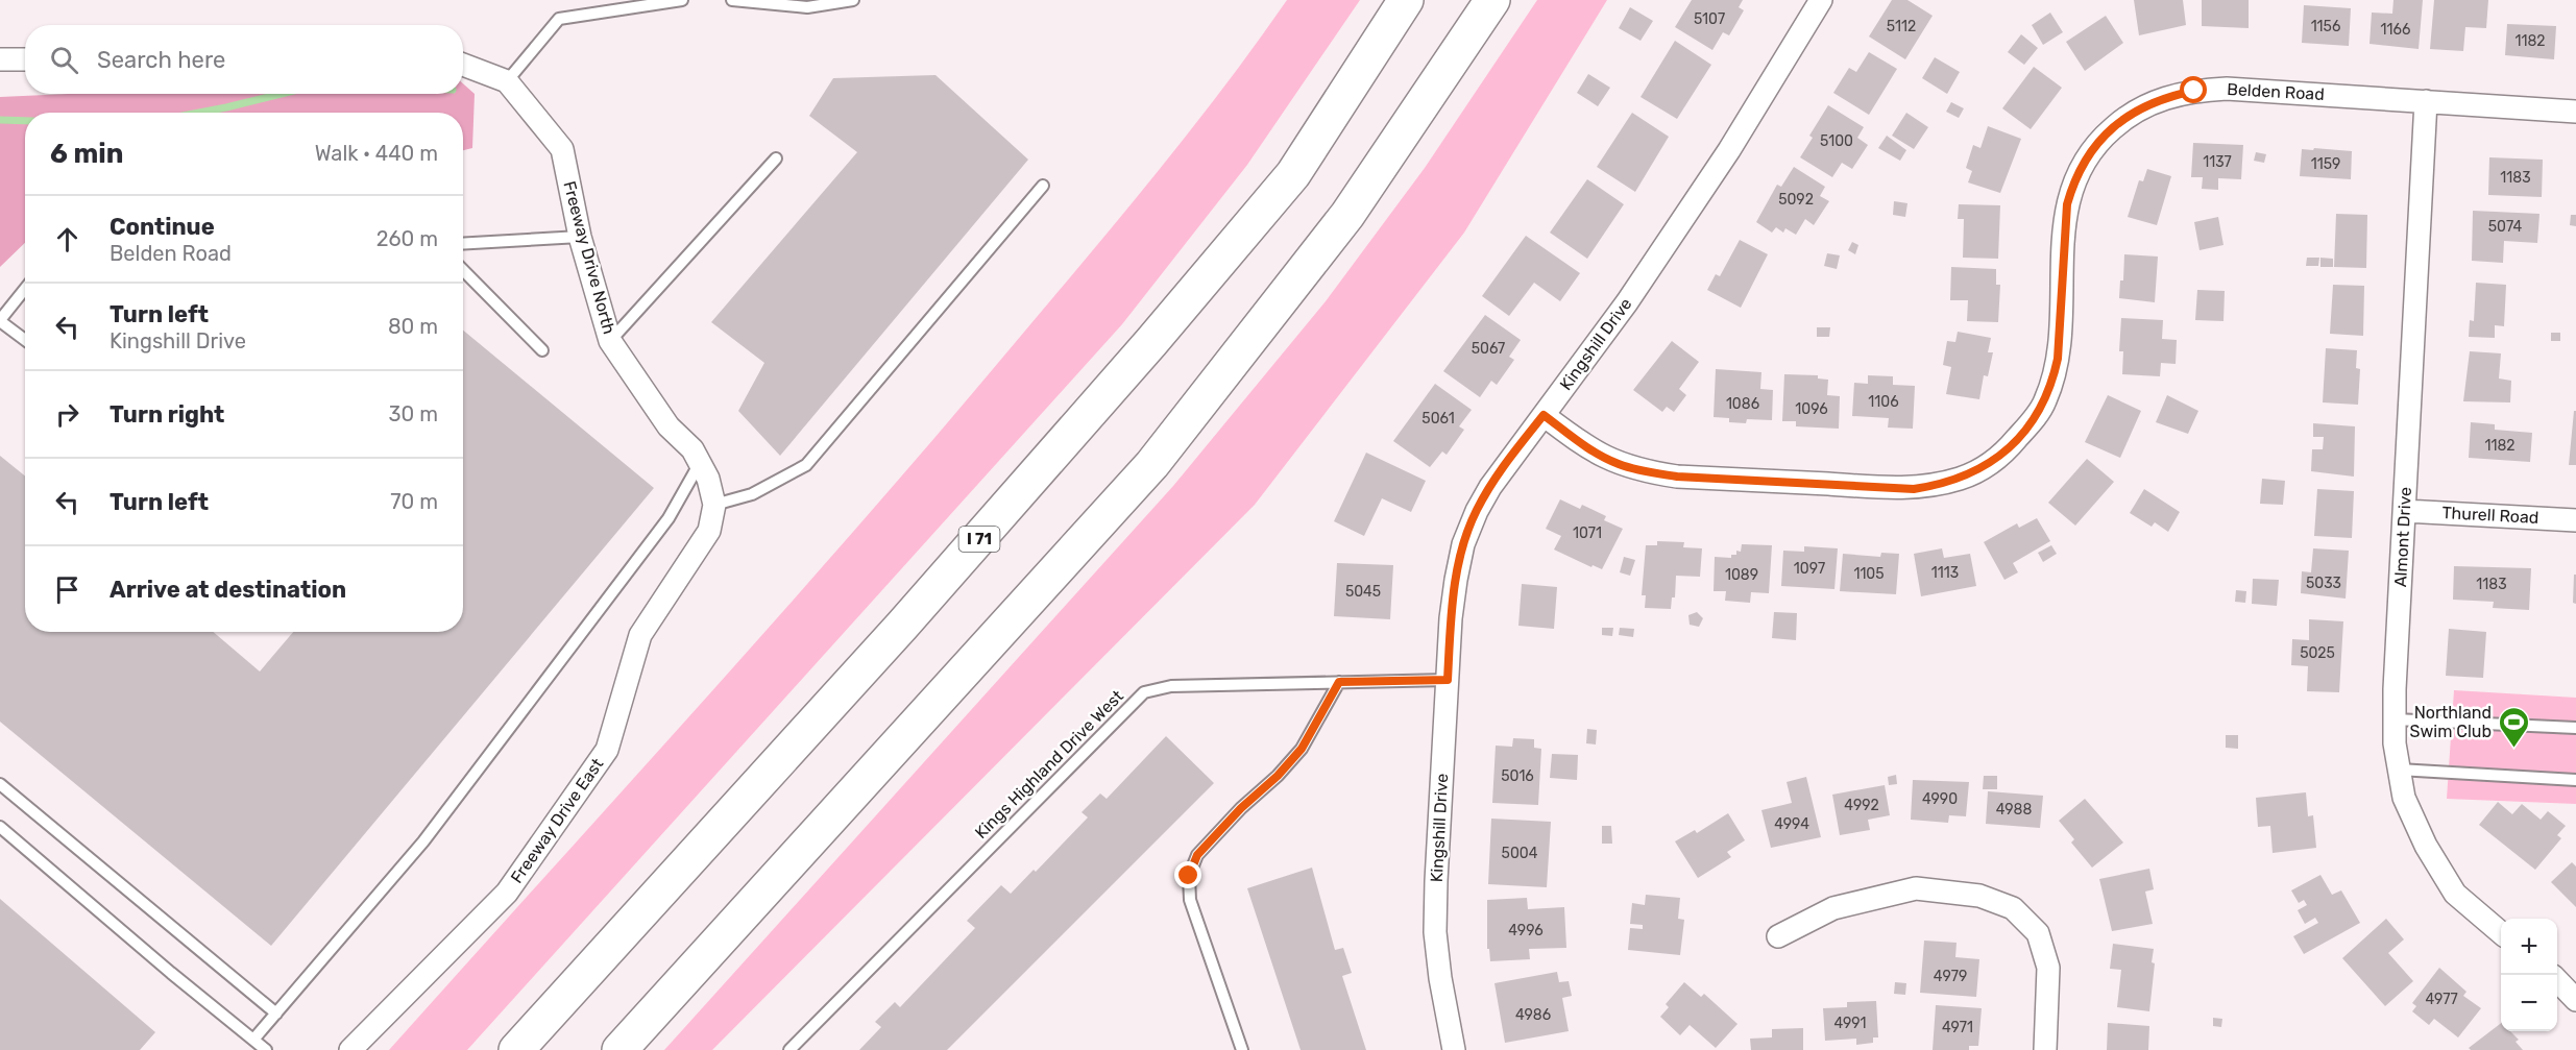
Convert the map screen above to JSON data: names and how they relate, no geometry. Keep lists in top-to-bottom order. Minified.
{"streets":{"highway":["I 71"],"street":["Belden Road","Freeway Drive North","Kingshill Drive","Thurell Road","Almont Drive","Freeway Drive East"],"lane":["Kings Highland Drive West"]},"crossings":[["Belden Road","Kingshill Drive"],["Belden Road","Almont Drive"],["Freeway Drive North","Freeway Drive East"],["Kingshill Drive","Kings Highland Drive West"],["Thurell Road","Almont Drive"]],"places":{"sports":["Northland Swim Club"]},"house_numbers":["5107","5112","1156","1166","1182","5100","1137","1159","1183","5092","5074","5067","1106","1086","1096","5061","1182","1071","1097","1113","1105","1089","5033","1183","5045","5025","5016","4990","4992","4988","4994","5004","4996","4979","4977","4986","4991","4971"],"page":{"search":"Search here","heading":["6 min","Walk · 440 m"],"list":[["Continue","Belden Road","260 m"],["Turn left","Kingshill Drive","80 m"],["Turn right","30 m"],["Turn left","70 m"],"Arrive at destination"],"map_buttons":["+","−"]}}
